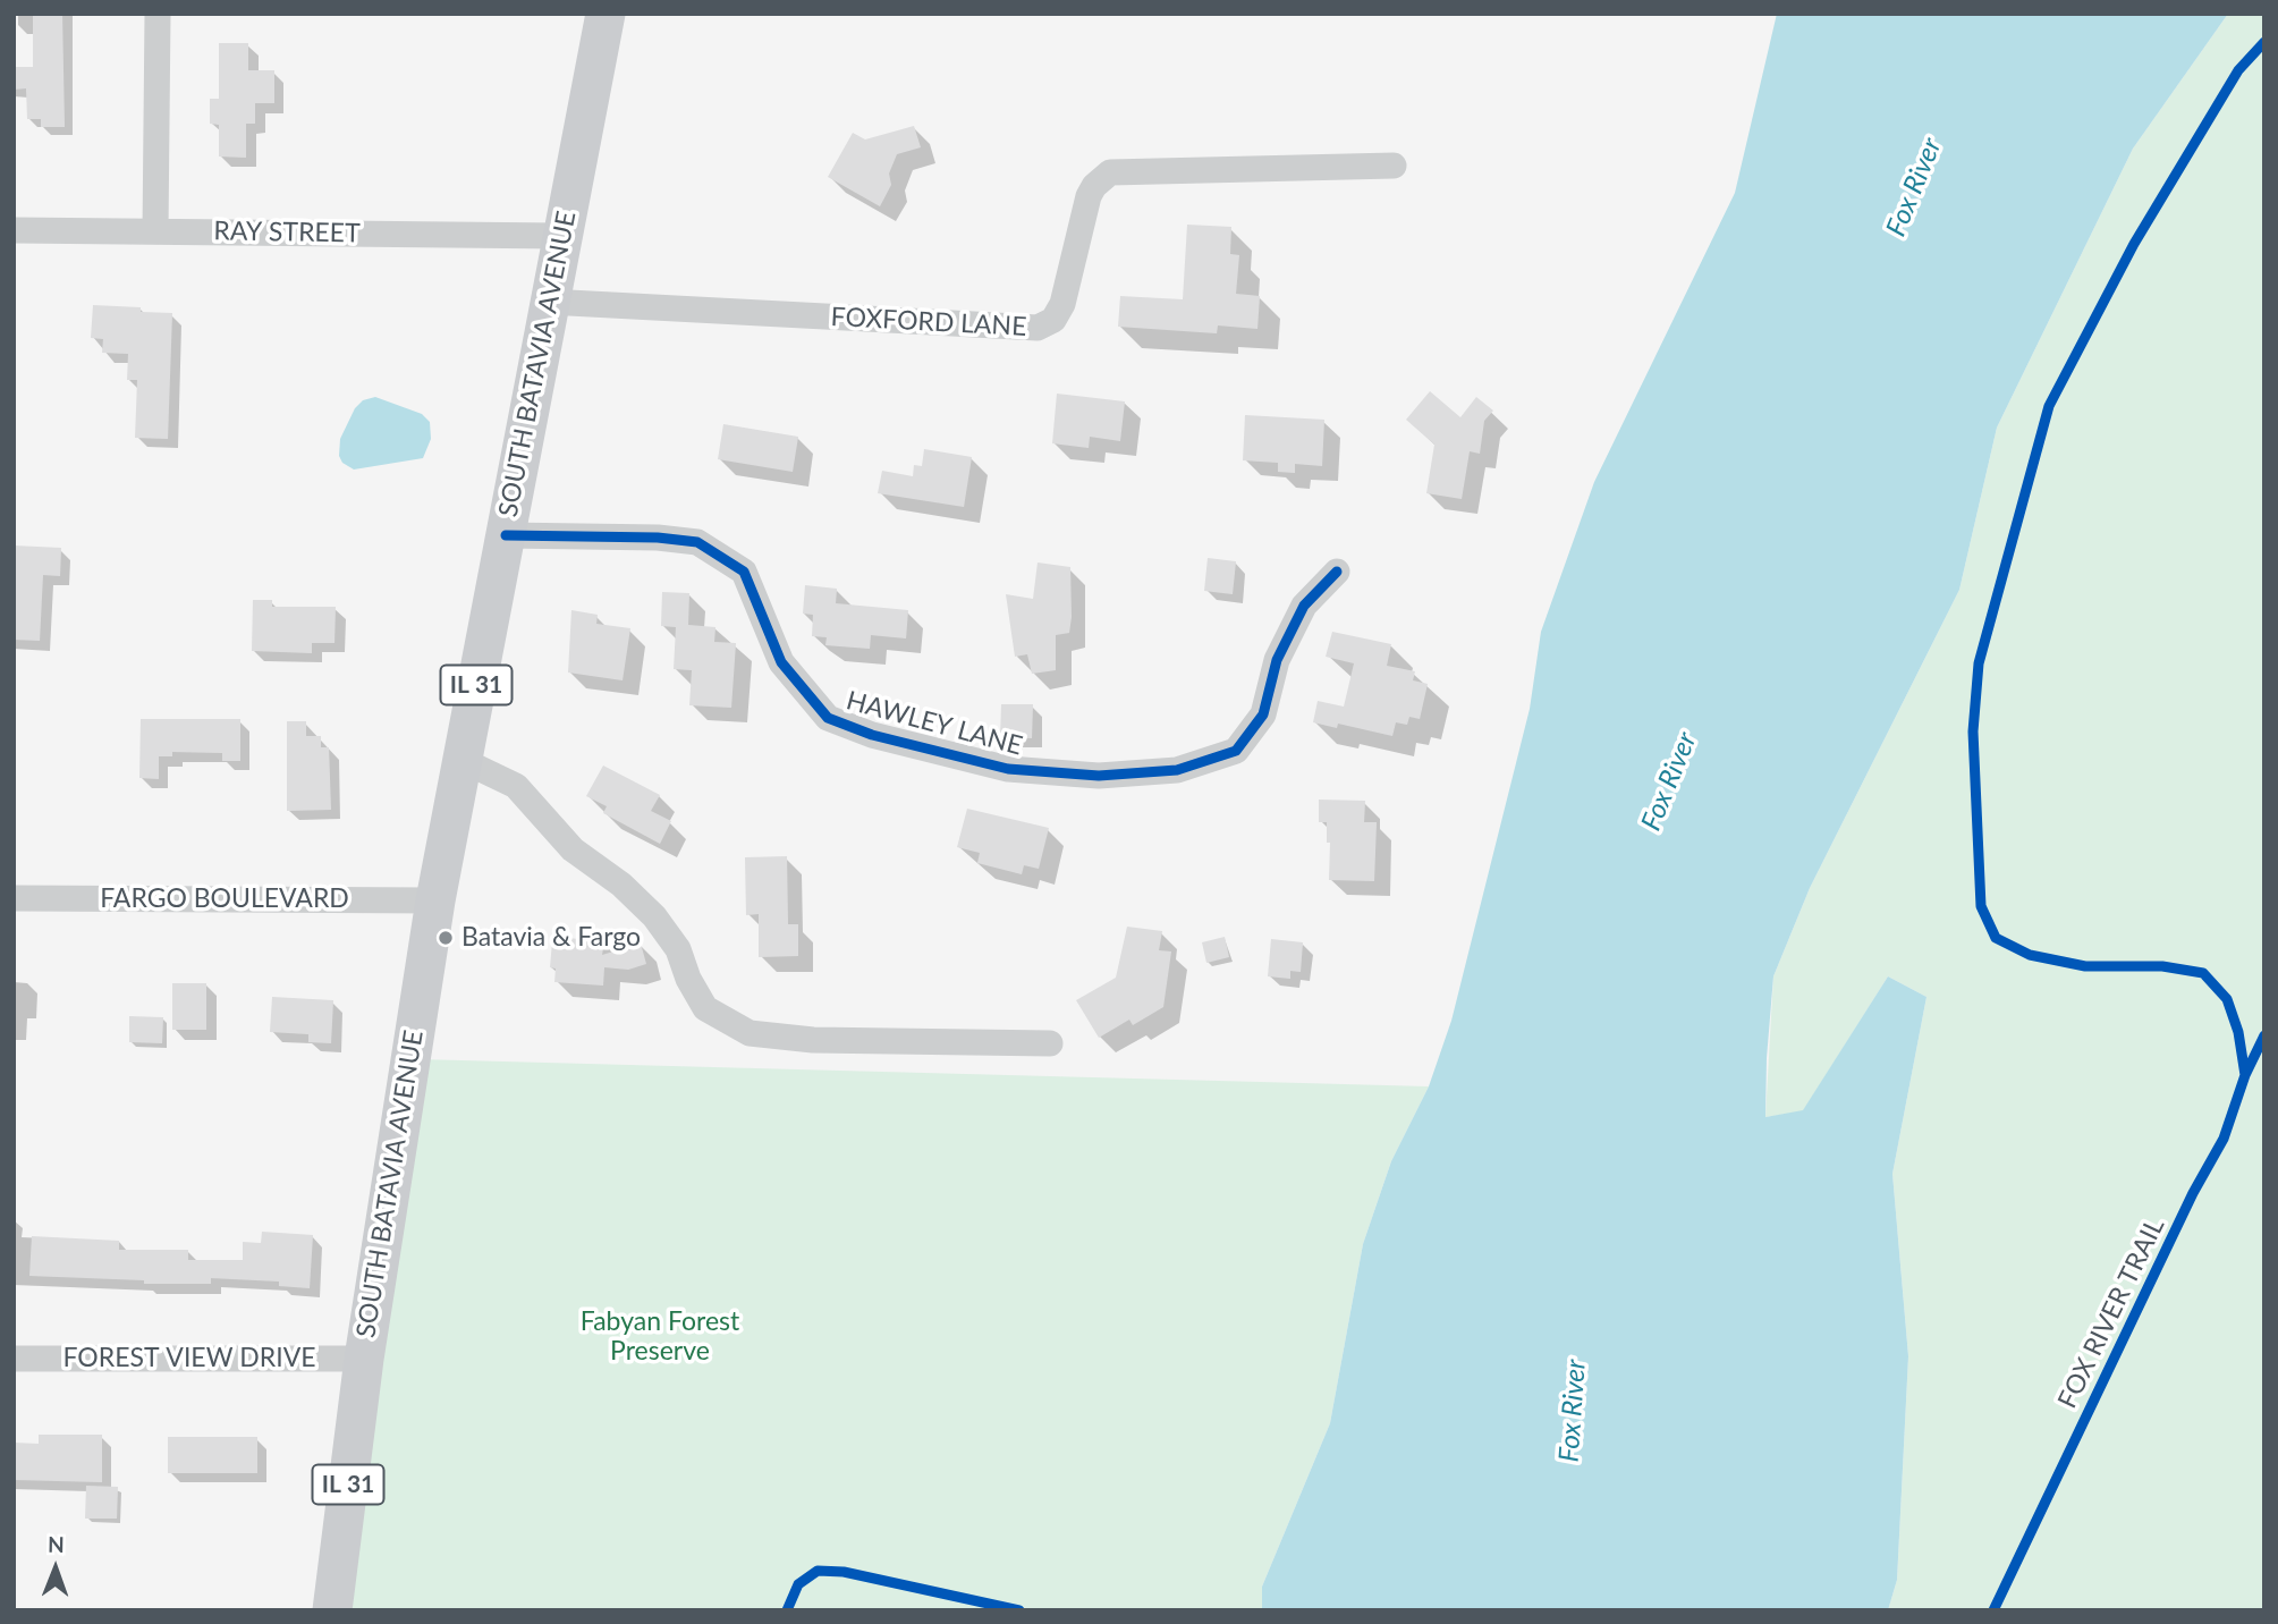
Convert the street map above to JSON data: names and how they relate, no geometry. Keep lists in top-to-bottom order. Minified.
{"streets":{"main road":["SOUTH BATAVIA AVENUE","IL 31"],"street":["RAY STREET","FOXFORD LANE","HAWLEY LANE","FARGO BOULEVARD","FOREST VIEW DRIVE"],"cycle path":["FOX RIVER TRAIL"]},"crossings":[["RAY STREET","SOUTH BATAVIA AVENUE"],["FOXFORD LANE","SOUTH BATAVIA AVENUE"],["SOUTH BATAVIA AVENUE","HAWLEY LANE"],["SOUTH BATAVIA AVENUE","FARGO BOULEVARD"],["SOUTH BATAVIA AVENUE","FOREST VIEW DRIVE"]],"water":["Fox River"],"parks":["Fabyan Forest Preserve"],"places":["Batavia & Fargo"],"north":"top"}
